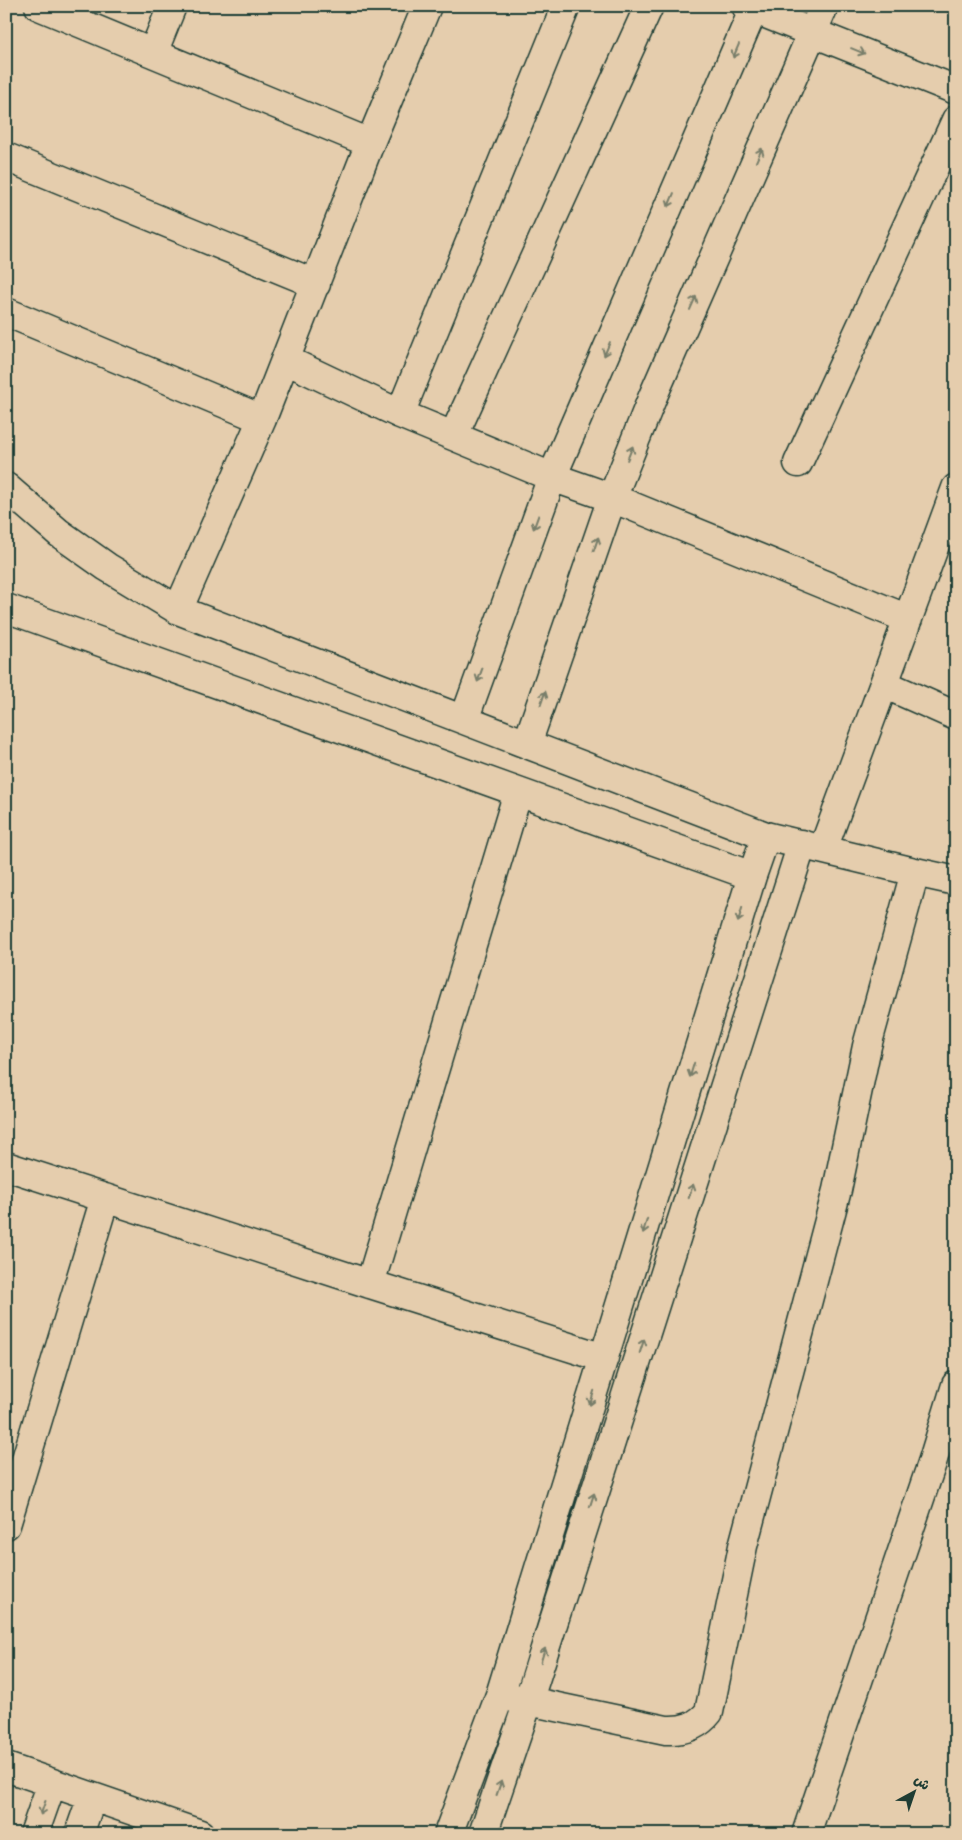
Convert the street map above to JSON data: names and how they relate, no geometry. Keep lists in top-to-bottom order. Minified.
{"north":"top right"}
